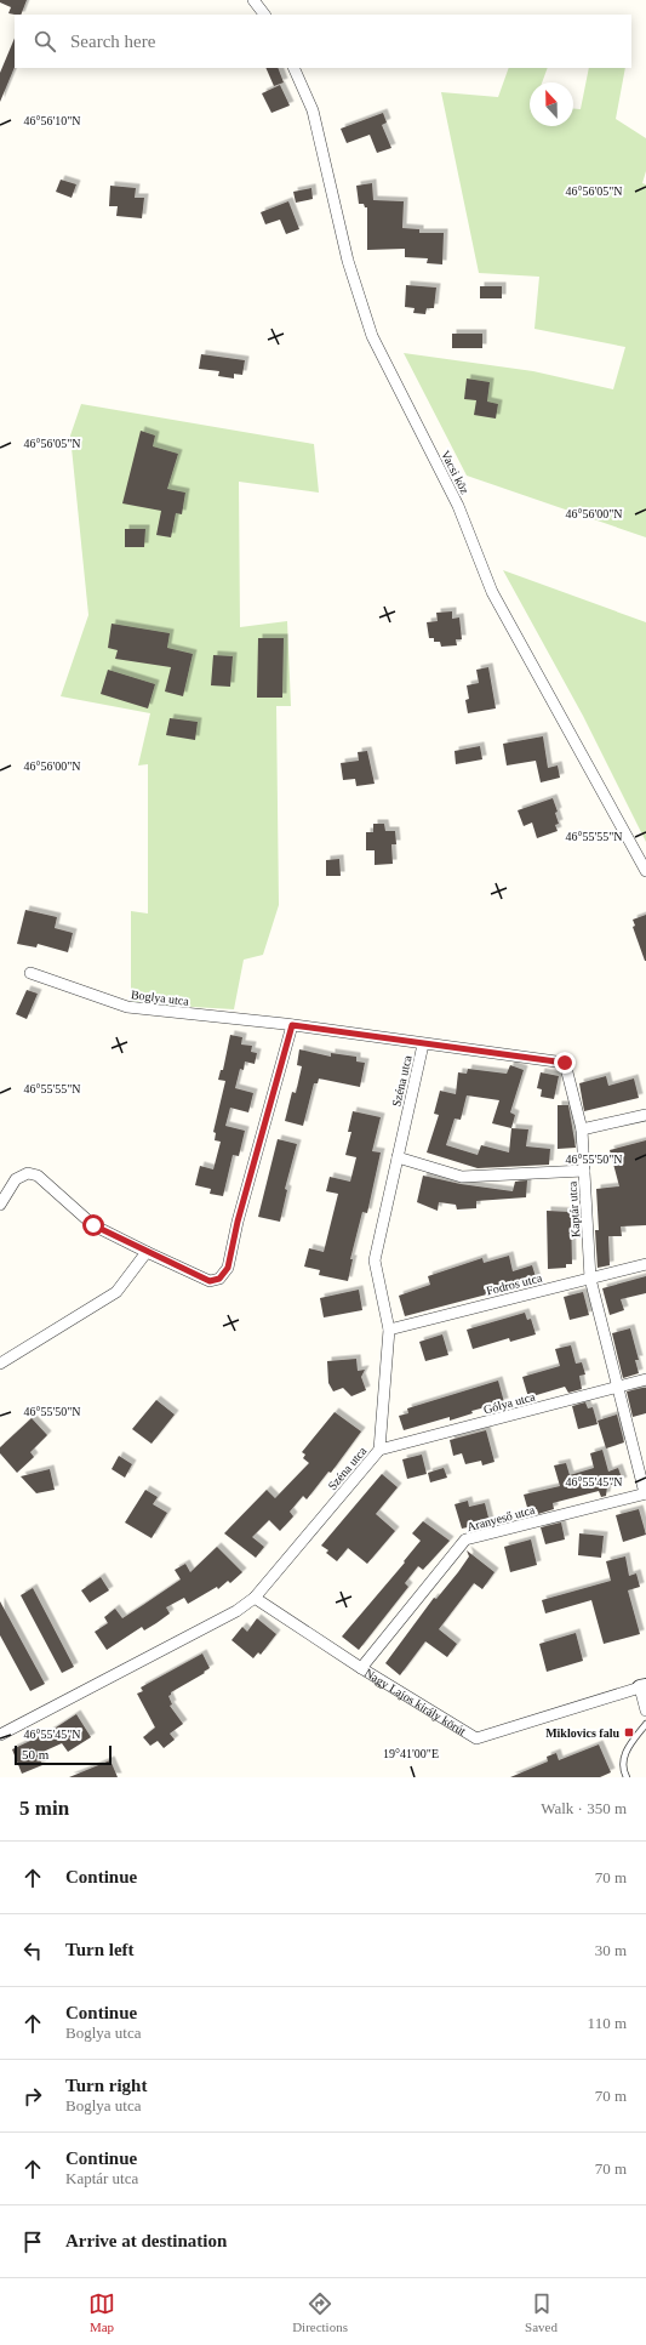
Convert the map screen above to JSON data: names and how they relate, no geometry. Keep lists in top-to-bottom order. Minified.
{"streets":{"street":["Vacsi köz","Boglya utca","Széna utca","Kaptár utca","Fodros utca","Gólya utca","Aranyeső utca","Nagy Lajos király körút"]},"crossings":[["Boglya utca","Széna utca"],["Boglya utca","Kaptár utca"],["Széna utca","Kaptár utca"],["Széna utca","Fodros utca"],["Széna utca","Gólya utca"],["Széna utca","Nagy Lajos király körút"],["Kaptár utca","Fodros utca"],["Kaptár utca","Gólya utca"],["Kaptár utca","Aranyeső utca"],["Aranyeső utca","Nagy Lajos király körút"]],"places":{"transit":["Miklovics falu"]},"scale_bar":"50 m","north":"top","page":{"search":"Search here","scale":"50 m","heading":["5 min","Walk · 350 m"],"list":[["Continue","70 m"],["Turn left","30 m"],["Continue","Boglya utca","110 m"],["Turn right","Boglya utca","70 m"],["Continue","Kaptár utca","70 m"],"Arrive at destination"],"nav":["Map","Directions","Saved"]},"coordinates":["46°56'10\"N","46°56'05\"N","46°56'00\"N","46°55'55\"N","46°55'50\"N","46°55'45\"N","19°41'00\"E"]}
